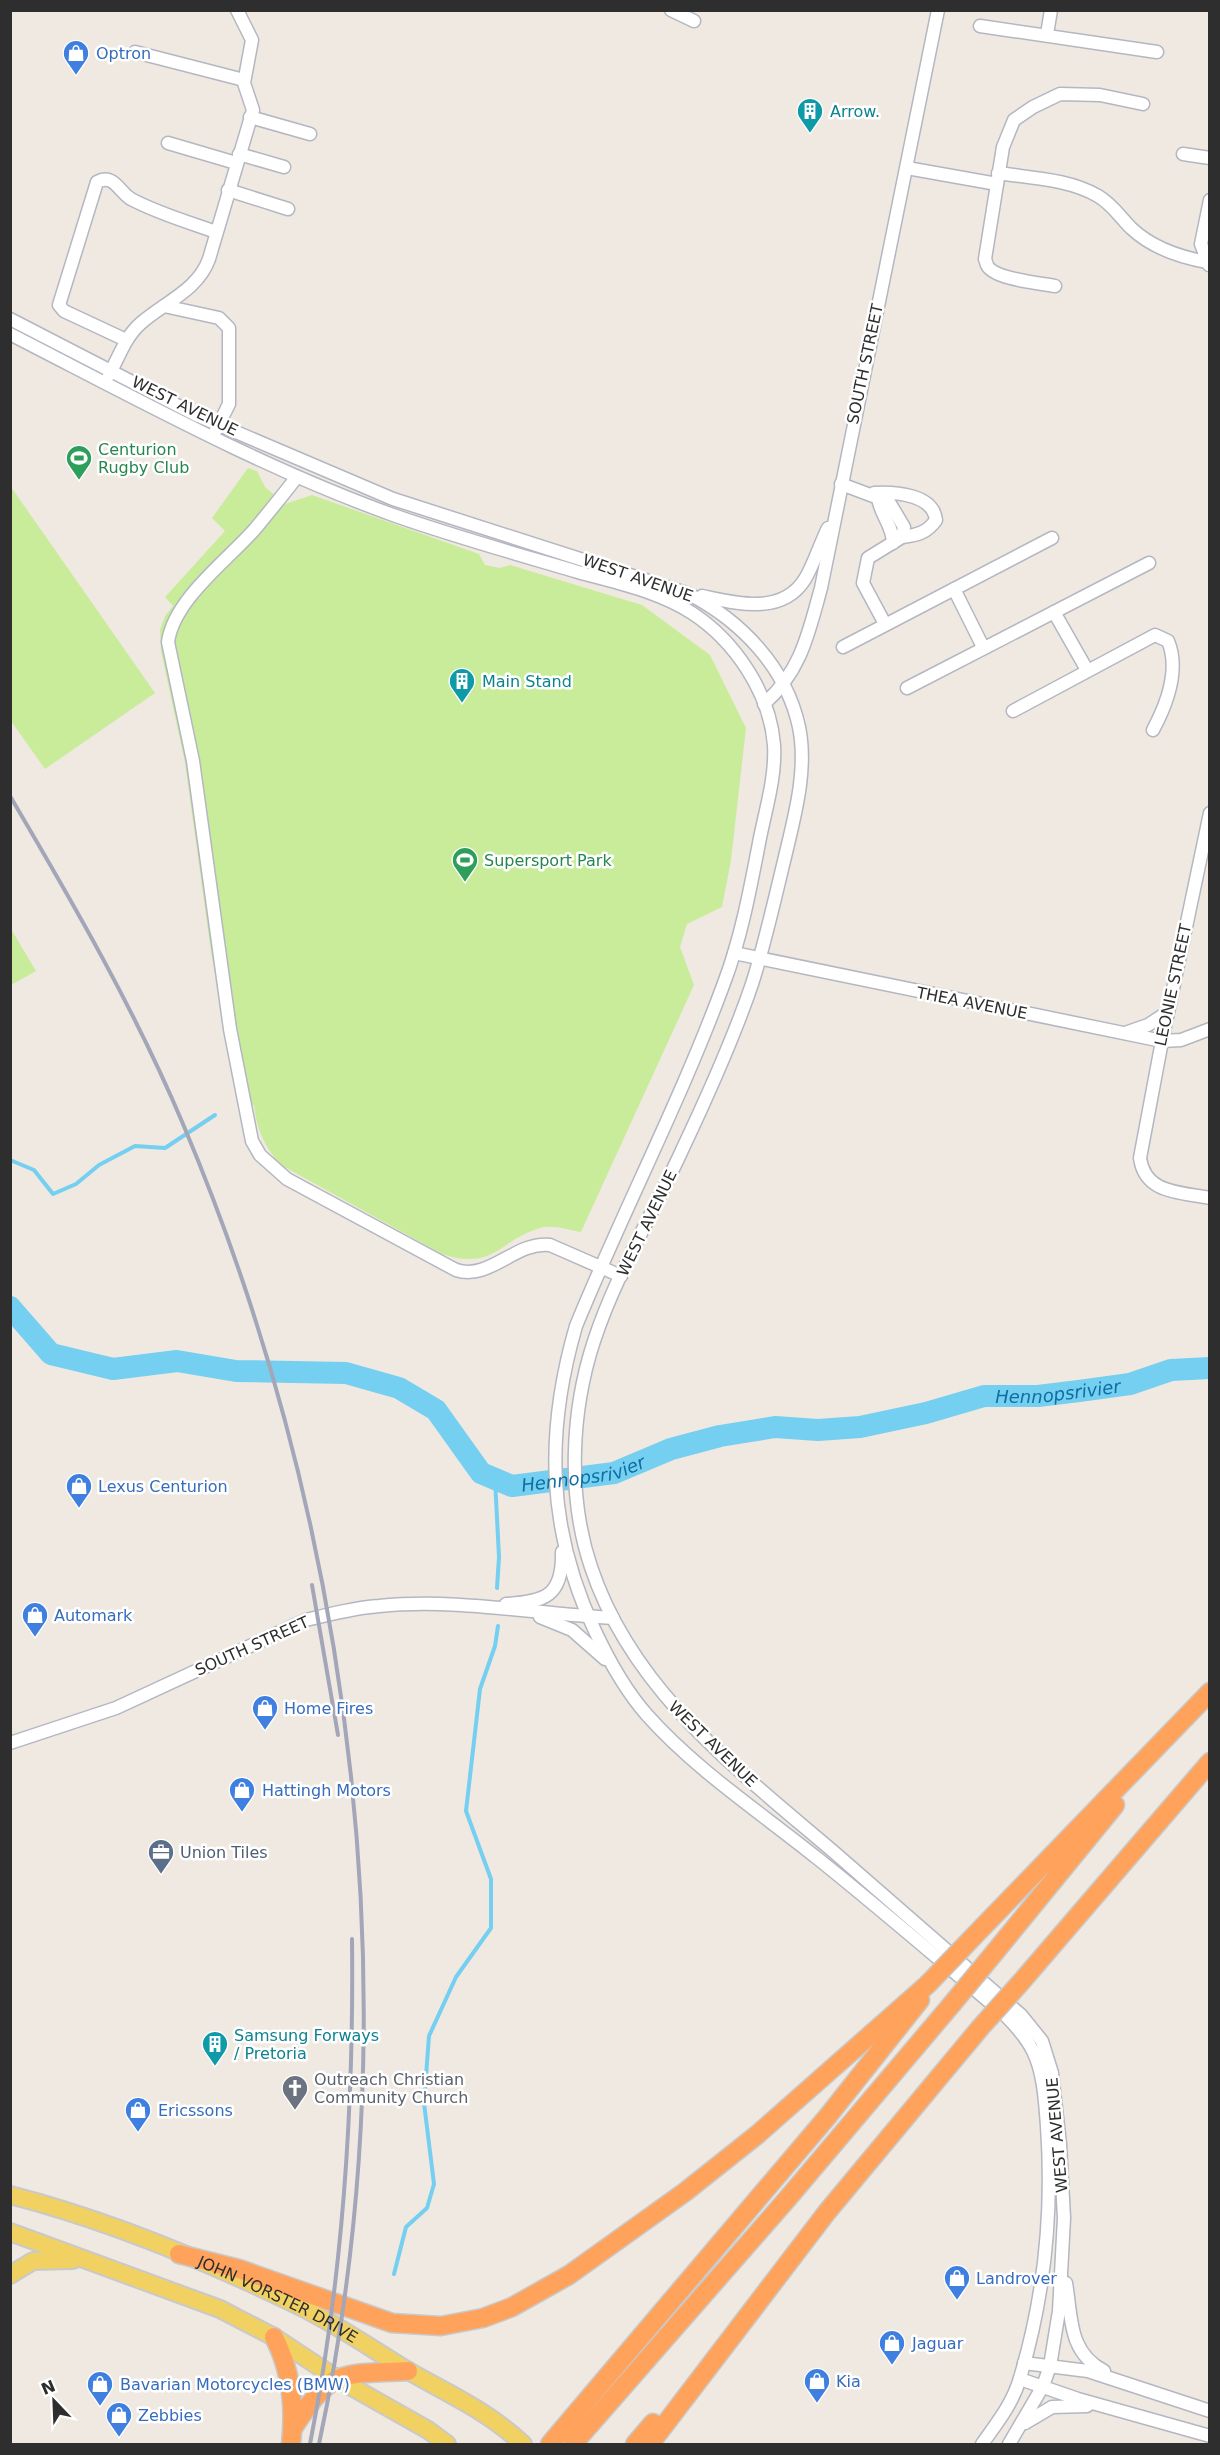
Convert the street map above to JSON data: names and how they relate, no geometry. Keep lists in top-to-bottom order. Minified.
{"streets":{"main road":["JOHN VORSTER DRIVE"],"street":["SOUTH STREET","WEST AVENUE","LEONIE STREET","THEA AVENUE"]},"crossings":[["SOUTH STREET","WEST AVENUE"],["WEST AVENUE","THEA AVENUE"],["LEONIE STREET","THEA AVENUE"]],"water":["Hennopsrivier"],"places":{"shop":["Optron","Lexus Centurion","Automark","Home Fires","Hattingh Motors","Ericssons","Landrover","Jaguar","Kia","Bavarian Motorcycles (BMW)","Zebbies"],"building":["Arrow.","Main Stand","Samsung Forways / Pretoria"],"sports":["Centurion Rugby Club","Supersport Park"],"office":["Union Tiles"],"church":["Outreach Christian Community Church"]},"north":"top left"}
